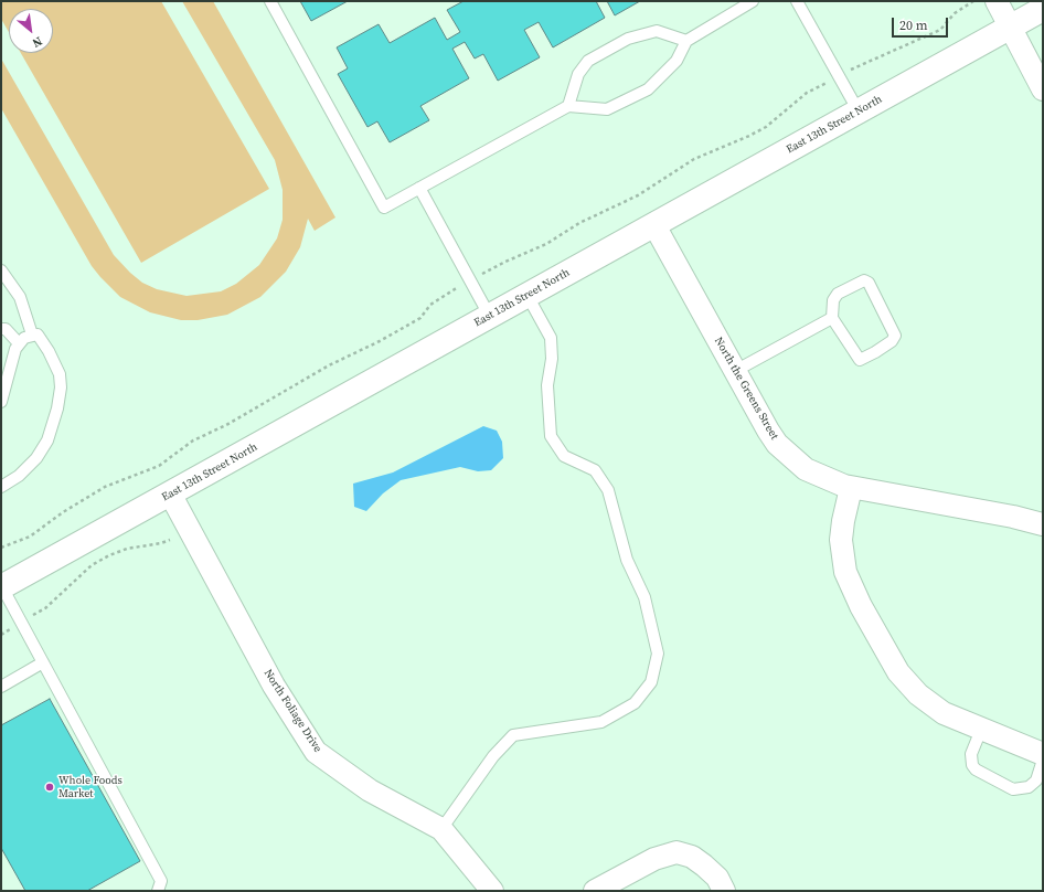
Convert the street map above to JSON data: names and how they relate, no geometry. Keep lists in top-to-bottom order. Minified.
{"streets":{"main road":["East 13th Street North"],"street":["North the Greens Street","North Foliage Drive"]},"crossings":[["East 13th Street North","North the Greens Street"],["East 13th Street North","North Foliage Drive"]],"places":["Whole Foods Market"],"scale_bar":"20 m","north":"bottom right"}
